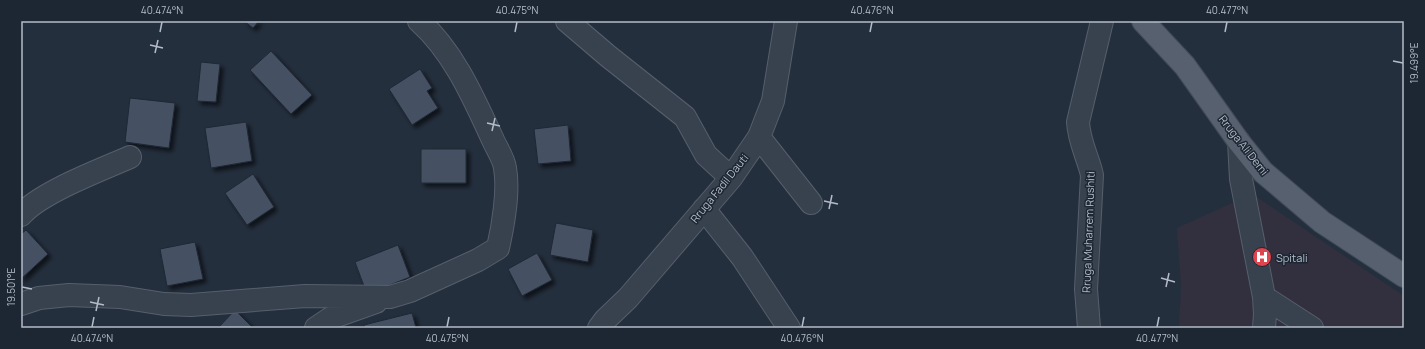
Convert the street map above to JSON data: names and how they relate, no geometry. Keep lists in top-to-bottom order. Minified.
{"streets":{"main road":["Rruga Ali Demi"],"street":["Rruga Fadil Dauti","Rruga Muharrem Rushiti"]},"places":{"hospital":["Spitali"]},"coordinates":["40.474°N","40.475°N","40.476°N","40.477°N","19.499°E","19.501°E"]}
